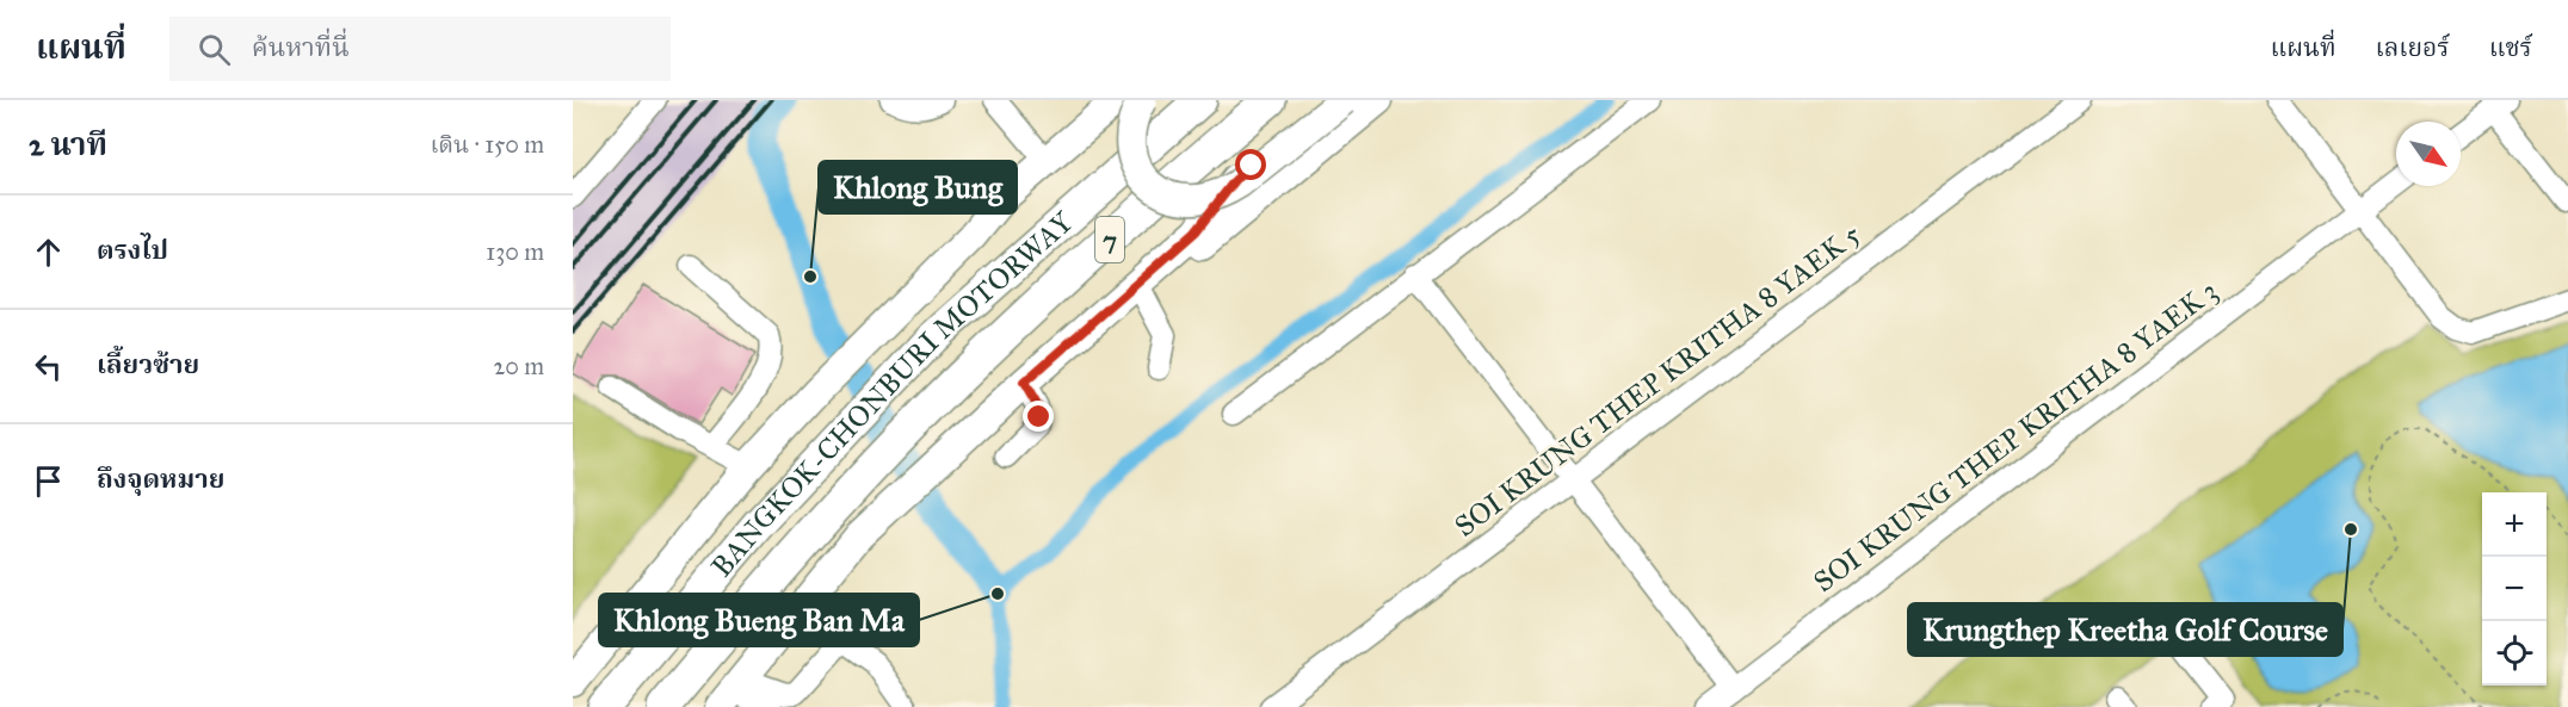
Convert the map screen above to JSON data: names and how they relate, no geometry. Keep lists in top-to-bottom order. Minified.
{"streets":{"highway":["7","BANGKOK-CHONBURI MOTORWAY"],"street":["SOI KRUNG THEP KRITHA 8 YAEK 5","SOI KRUNG THEP KRITHA 8 YAEK 3"]},"places":["Khlong Bung","Krungthep Kreetha Golf Course","Khlong Bueng Ban Ma"],"north":"bottom right","page":{"header":"แผนที่","search":"ค้นหาที่นี่","nav":["แผนที่","เลเยอร์","แชร์"],"heading":["2 นาที","เดิน · 150 m"],"list":[["ตรงไป","130 m"],["เลี้ยวซ้าย","20 m"],"ถึงจุดหมาย"],"map_buttons":["+","−"]}}
